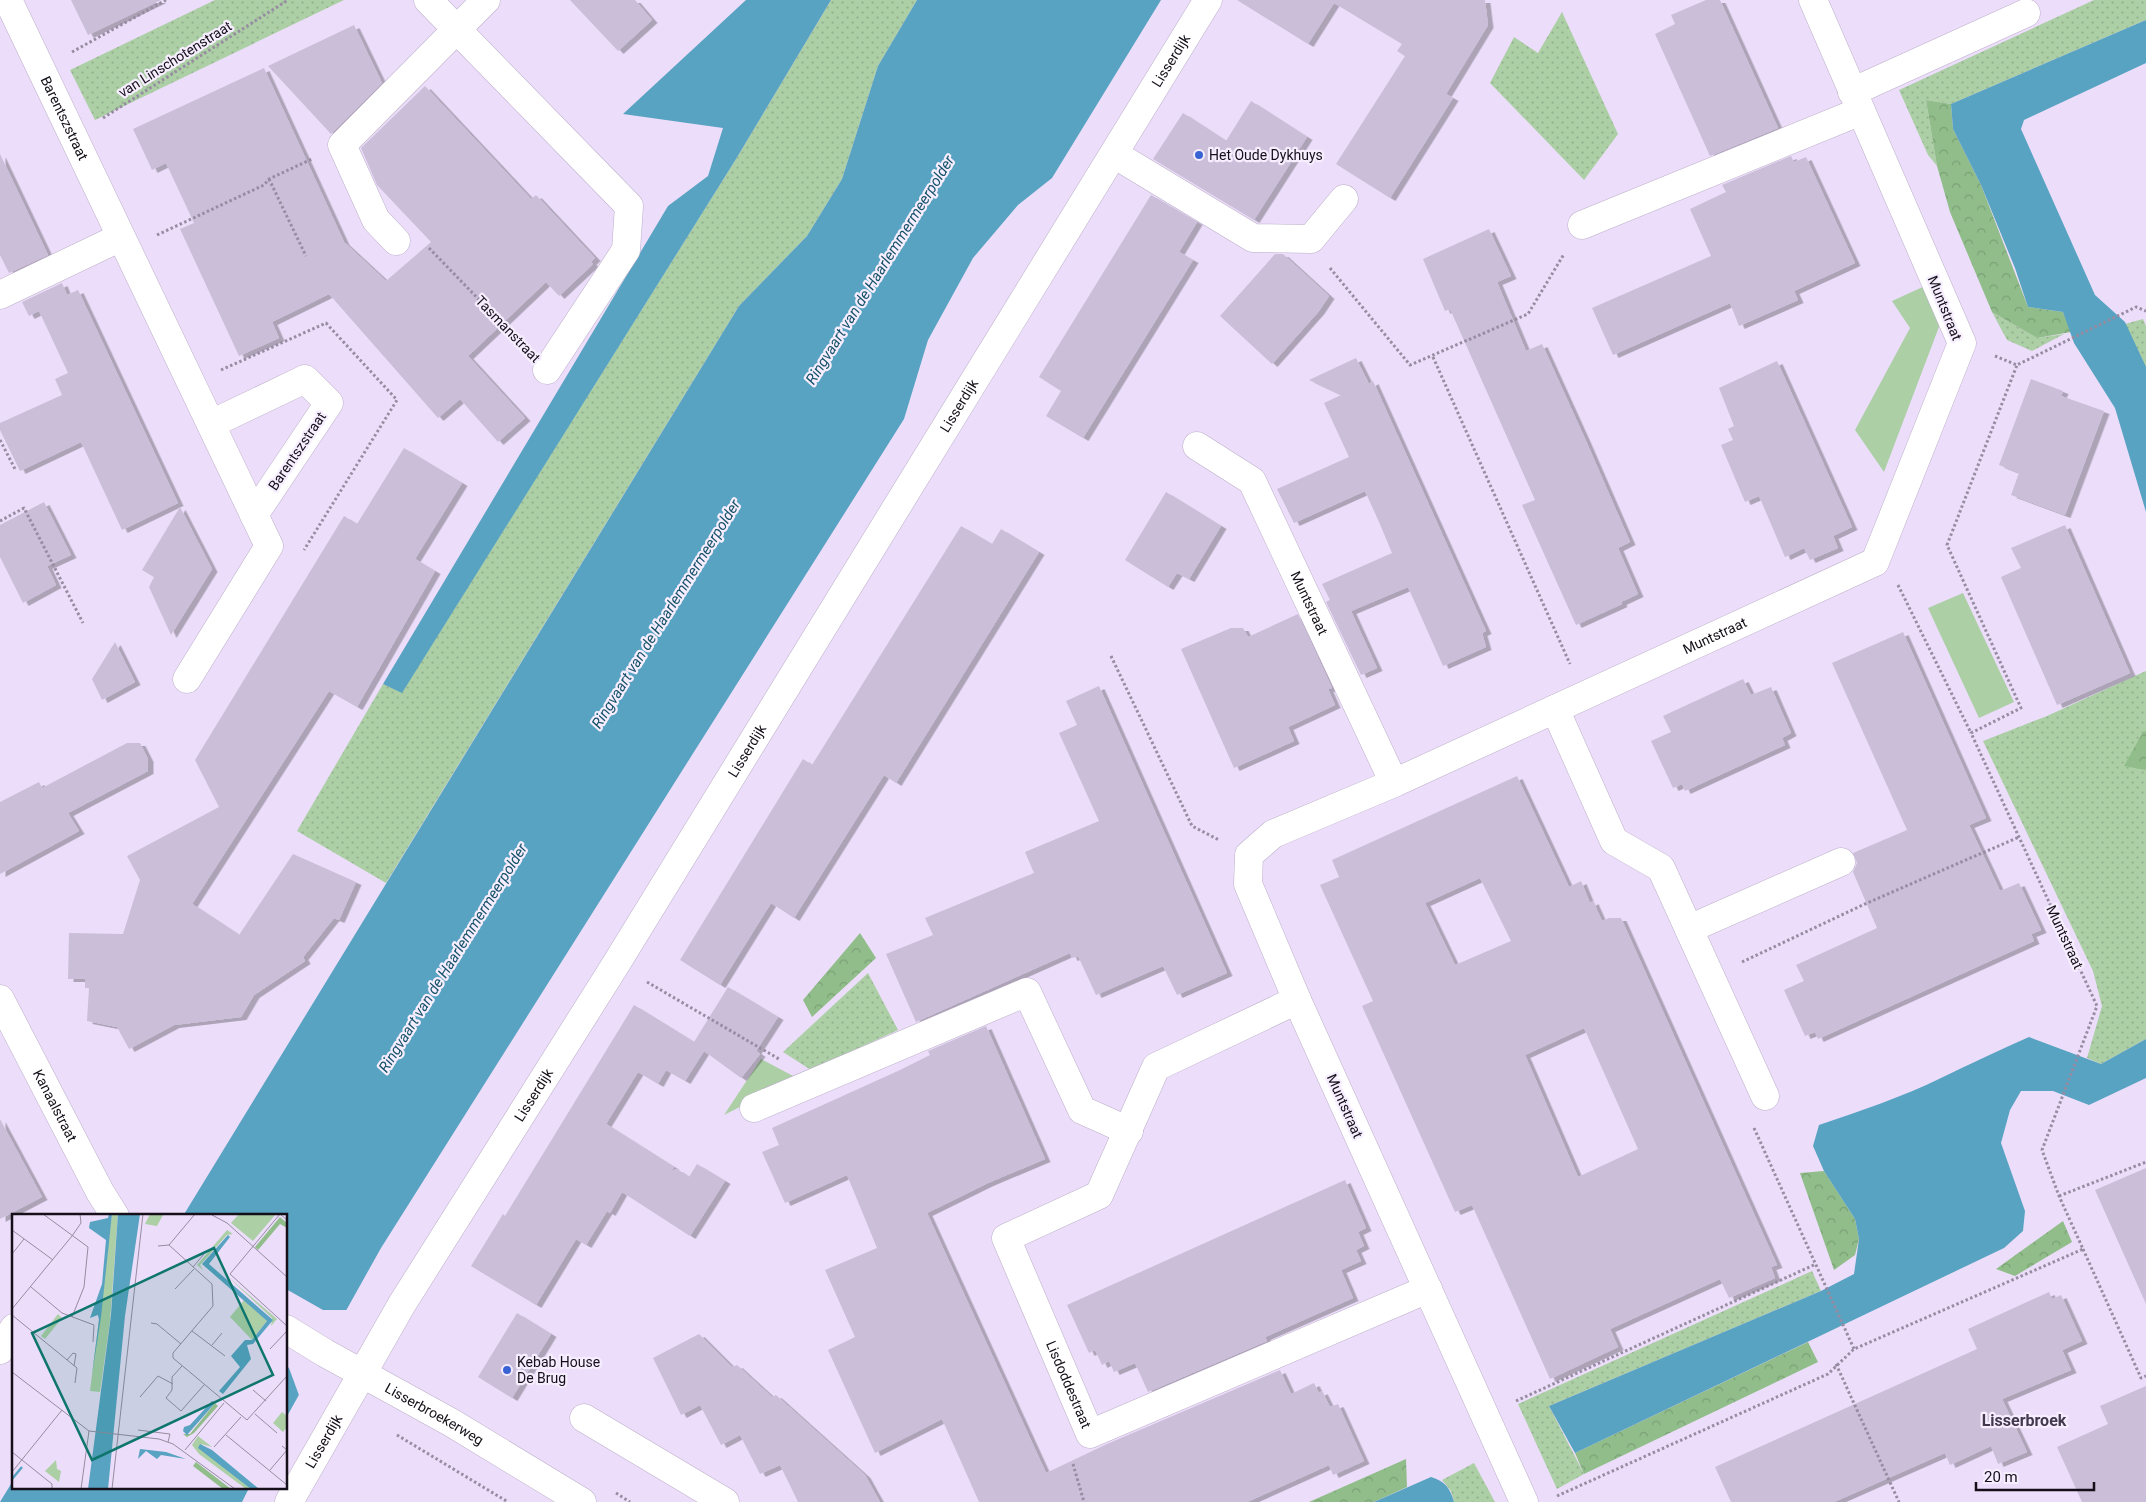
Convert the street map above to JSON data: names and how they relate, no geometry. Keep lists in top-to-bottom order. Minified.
{"streets":{"street":["Lisserdijk","Barentszstraat","Muntstraat","Tasmanstraat","Kanaalstraat","Lisdoddestraat","Lisserbroekerweg"],"path":["van Linschotenstraat"]},"crossings":[["van Linschotenstraat","Barentszstraat"],["Lisserdijk","Lisserbroekerweg"],["Muntstraat","Lisdoddestraat"]],"districts":["Lisserbroek"],"water":["Ringvaart van de Haarlemmermeerpolder"],"places":["Het Oude Dykhuys","Kebab House De Brug"],"scale_bar":"20 m"}
